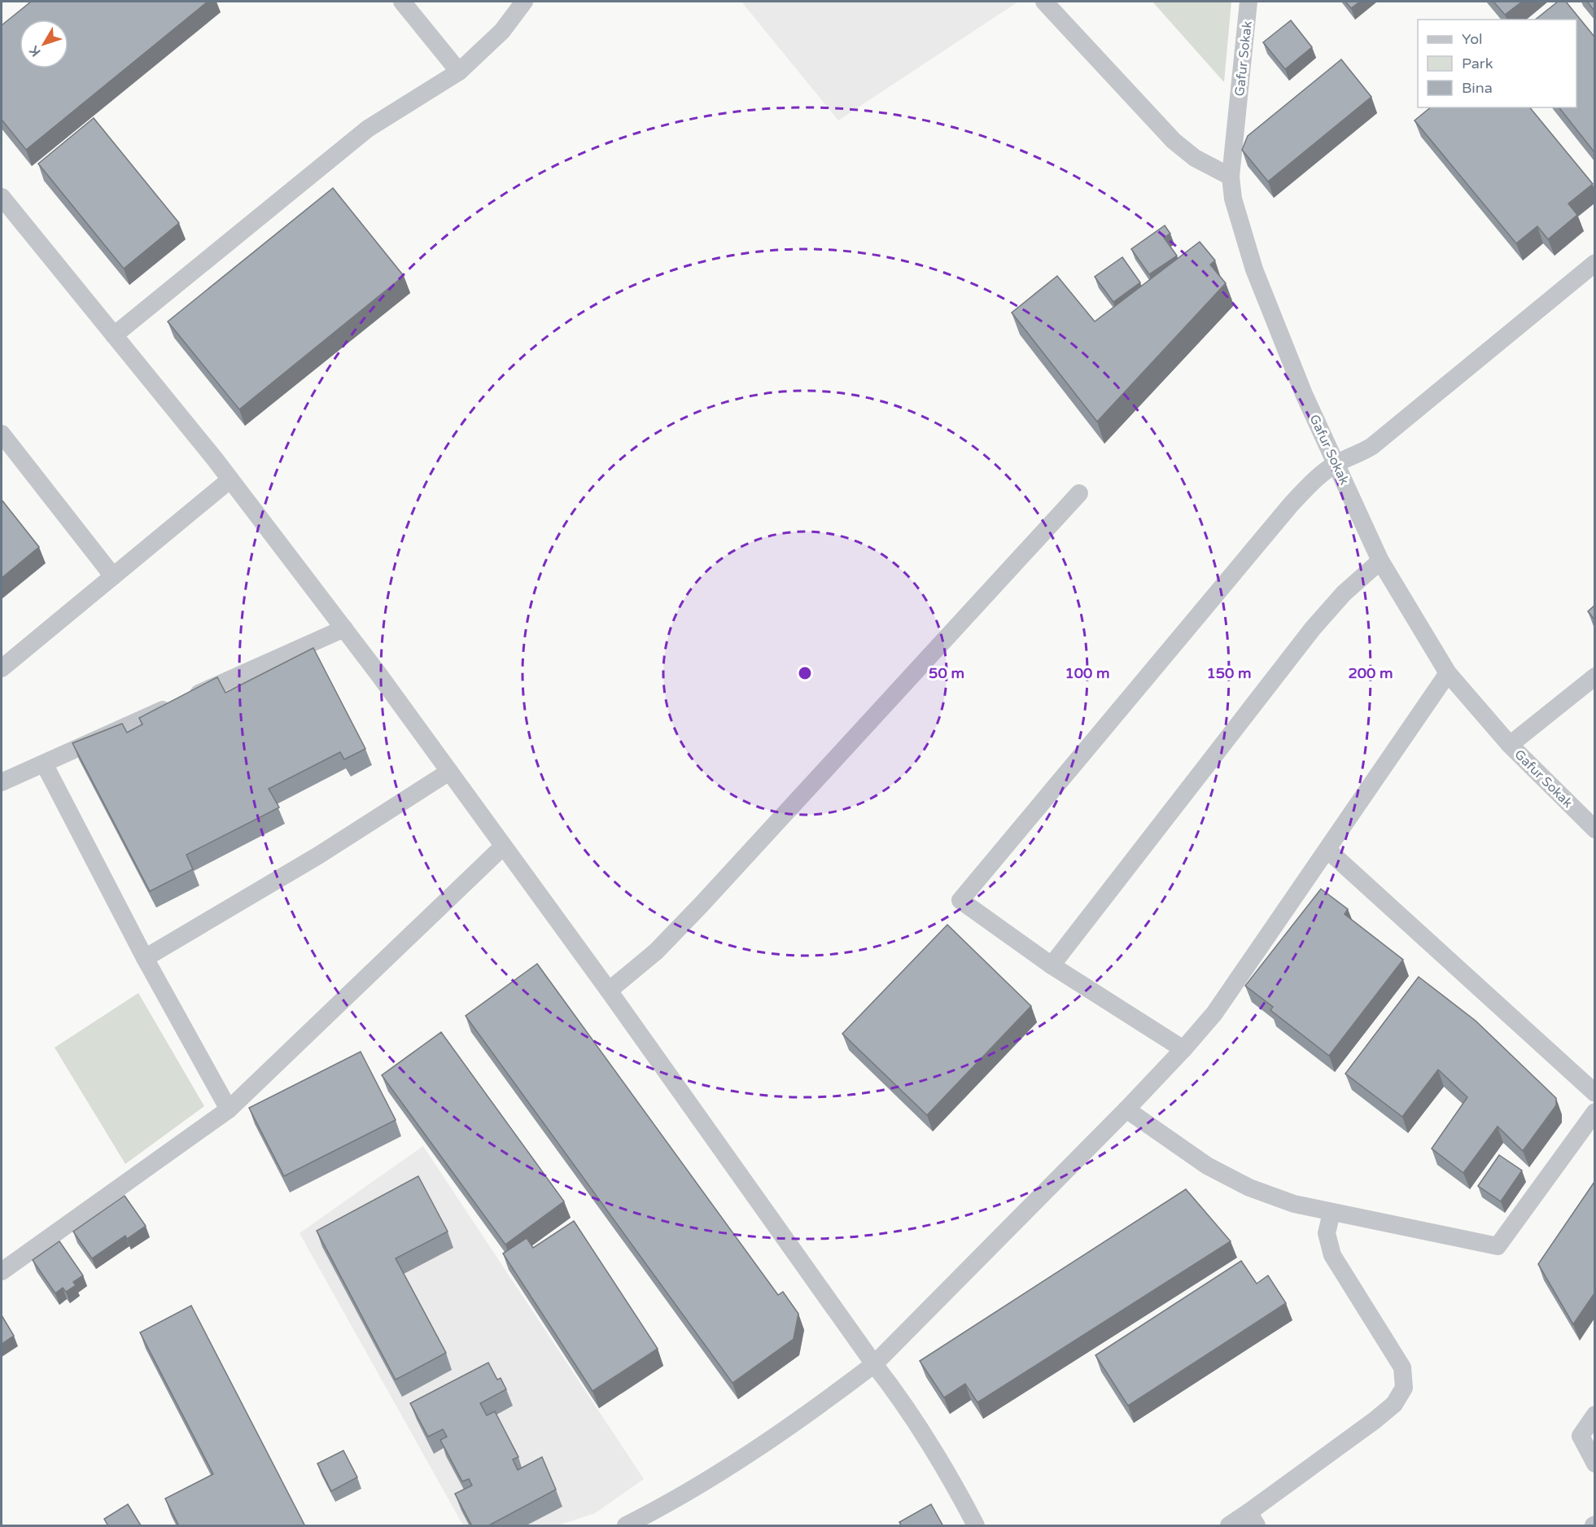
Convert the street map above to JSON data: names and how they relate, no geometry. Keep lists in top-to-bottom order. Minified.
{"streets":{"street":["Gafur Sokak"]},"legend":["Yol","Park","Bina"],"north":"bottom left","rings":["50 m","100 m","150 m","200 m"]}
